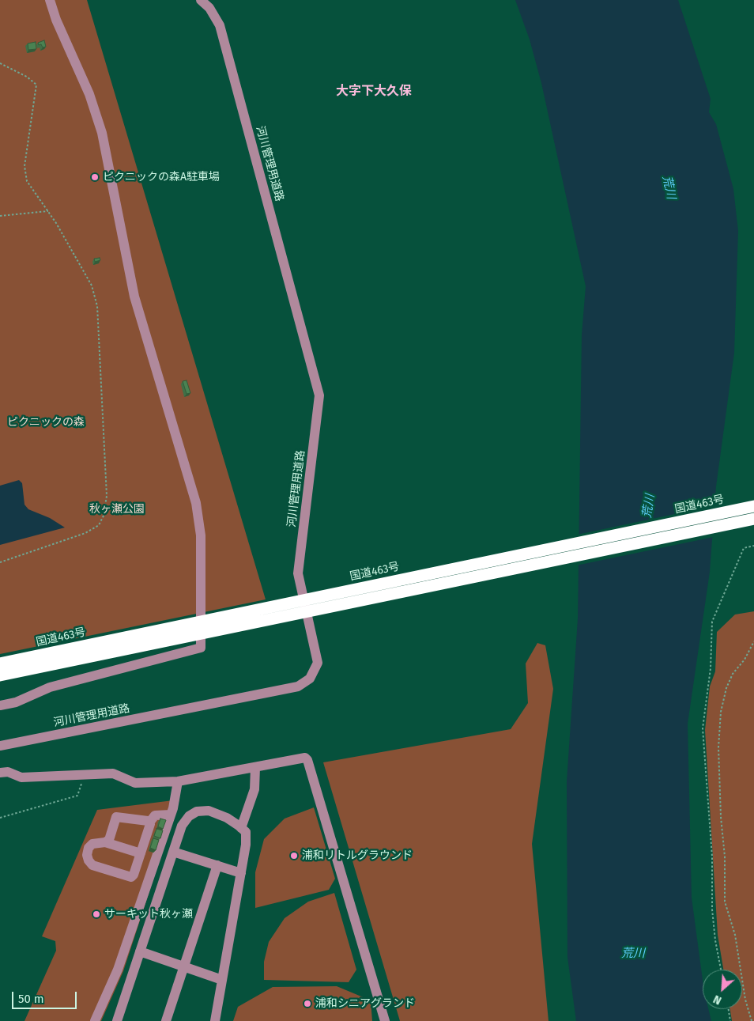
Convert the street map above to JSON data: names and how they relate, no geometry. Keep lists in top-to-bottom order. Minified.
{"streets":{"highway":["国道463号"],"street":["河川管理用道路"]},"districts":["大字下大久保"],"water":["荒川"],"parks":["ピクニックの森","秋ヶ瀬公園"],"places":["ピクニックの森A駐車場","浦和リトルグラウンド","サーキット秋ヶ瀬","浦和シニアグランド"],"scale_bar":"50 m","north":"bottom left"}
